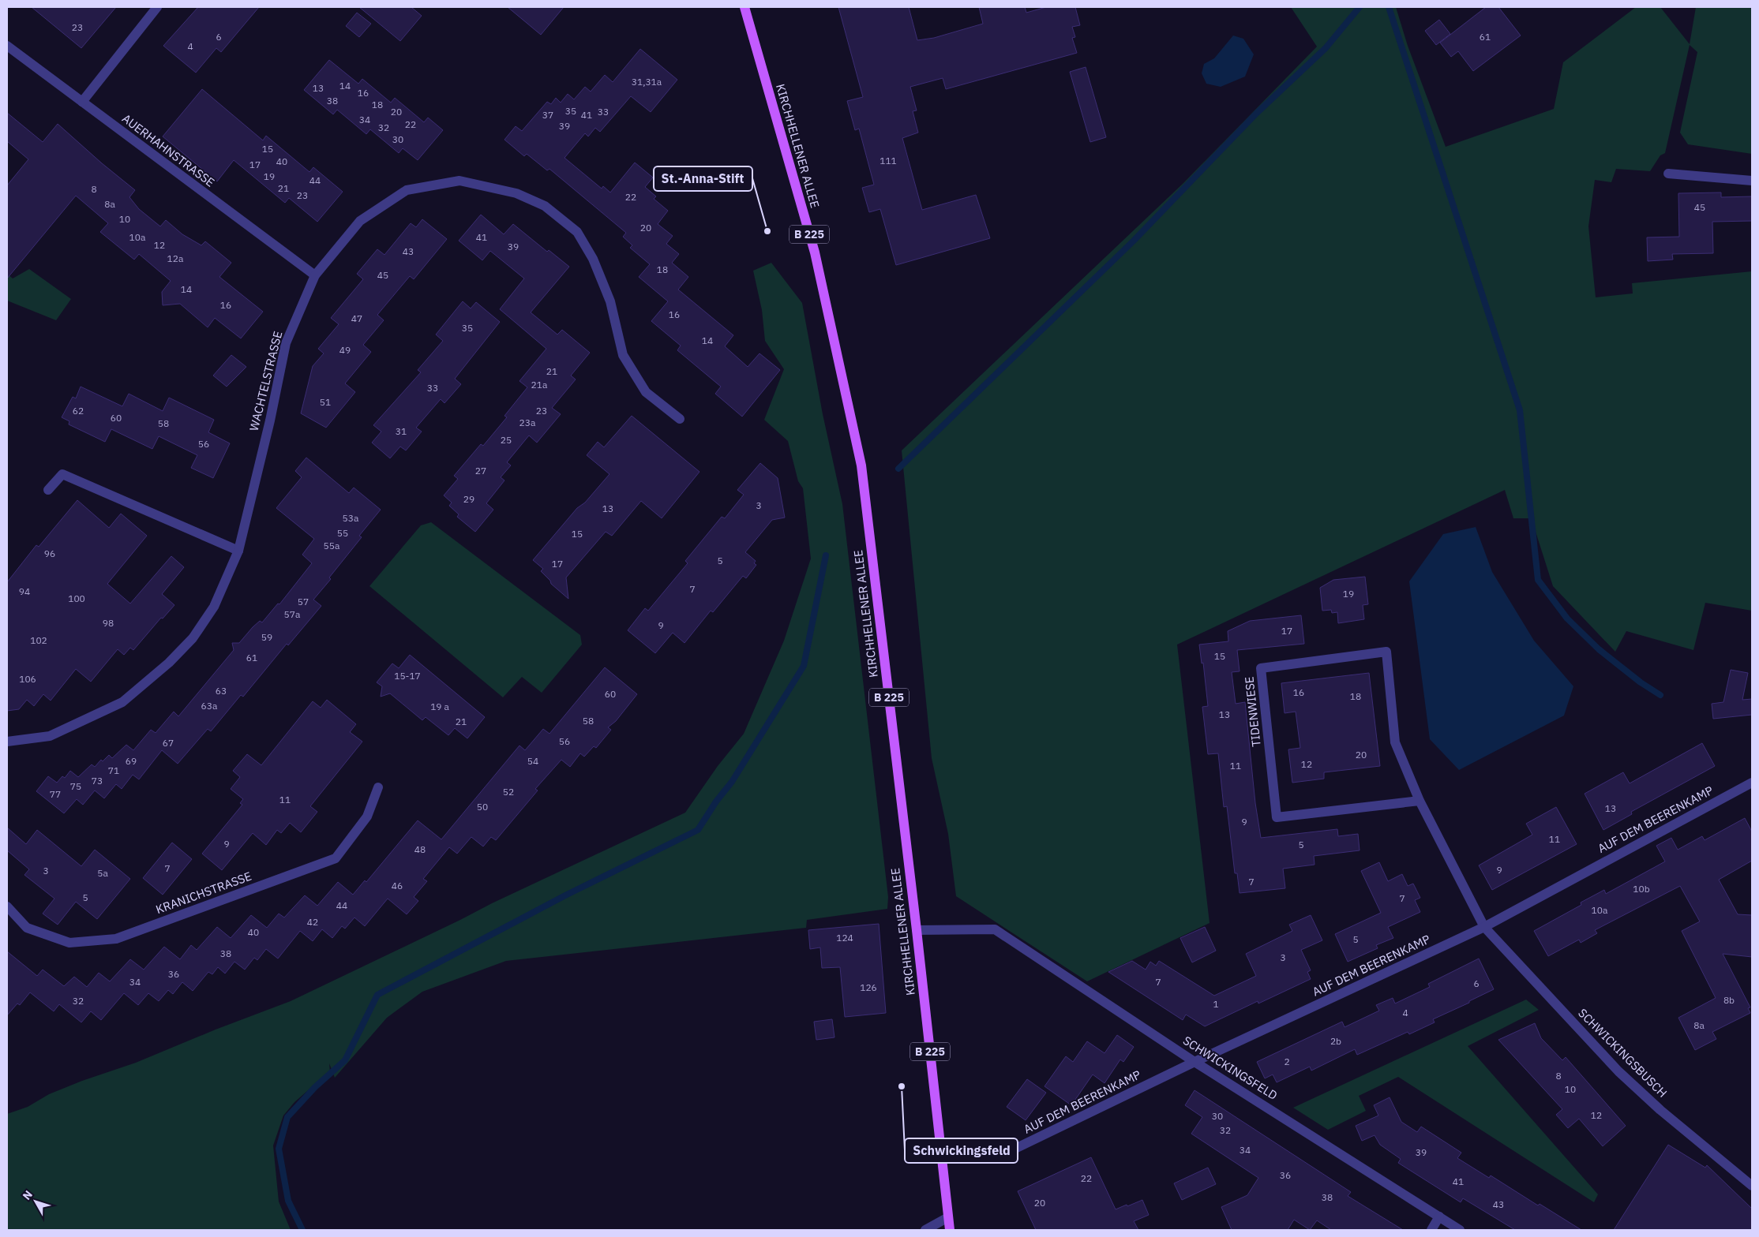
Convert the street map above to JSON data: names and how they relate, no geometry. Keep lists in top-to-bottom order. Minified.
{"streets":{"main road":["KIRCHHELLENER ALLEE","B 225"],"street":["AUERHAHNSTRASSE","WACHTELSTRASSE","TIDENWIESE","AUF DEM BEERENKAMP","KRANICHSTRASSE","SCHWICKINGSBUSCH","SCHWICKINGSFELD"]},"crossings":[["KIRCHHELLENER ALLEE","SCHWICKINGSFELD"],["AUERHAHNSTRASSE","WACHTELSTRASSE"],["TIDENWIESE","AUF DEM BEERENKAMP"],["TIDENWIESE","SCHWICKINGSBUSCH"],["AUF DEM BEERENKAMP","SCHWICKINGSBUSCH"],["AUF DEM BEERENKAMP","SCHWICKINGSFELD"]],"places":["St.-Anna-Stift","Schwickingsfeld"],"house_numbers":["23","6","61","4","31,31a","14","13","16","38","18","35","20","33","37","41","34","22","39","32","30","15","111","40","17","19","44","21","8","23","22","8a","45","10","20","10a","41","12","39","43","12a","18","45","14","16","16","47","35","14","49","21","21a","33","51","62","23","60","23a","58","31","25","56","27","29","3","13","53a","55","15","55a","96","5","17","7","94","19","100","57","57a","98","9","17","59","102","15","61","15-17","106","63","16","60","18","63a","19 a","13","58","21","56","67","20","69","54","12","11","71","73","75","52","77","11","50","13","9","11","9","5","48","7","9","3","5a","7","46","10b","5","7","44","10a","42","40","124","5","38","3","36","34","7","6","126","8b","32","1","4","8a","2b","2","8","10","12","30","32","34","39","36","22","41","38","20","43"],"north":"top left"}
